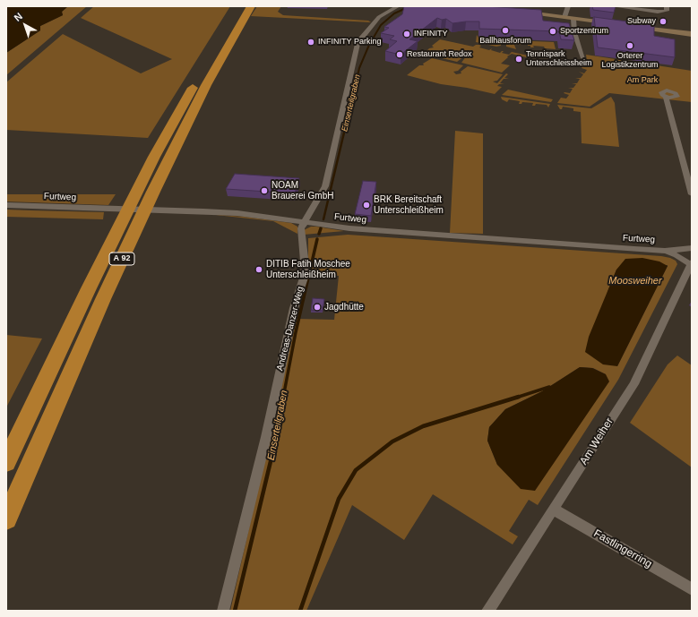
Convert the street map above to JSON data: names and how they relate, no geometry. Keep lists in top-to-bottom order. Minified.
{"streets":{"highway":["A 92"],"street":["Furtweg","Andreas-Danzer-Weg","Am Weiher","Fastlingerring"]},"crossings":[["Furtweg","Andreas-Danzer-Weg"],["Furtweg","Am Weiher"],["Am Weiher","Fastlingerring"]],"water":["Einserteilgraben","Moosweiher"],"parks":["Am Park"],"places":["Subway","Ballhausforum","Sportzentrum","INFINITY","INFINITY Parking","Orterer Logistikzentrum","Restaurant Redox","Tennispark Unterschleissheim","NOAM Brauerei GmbH","BRK Bereitschaft Unterschleißheim","DITIB Fatih Moschee Unterschleißheim","Jagdhütte"],"north":"top left"}
